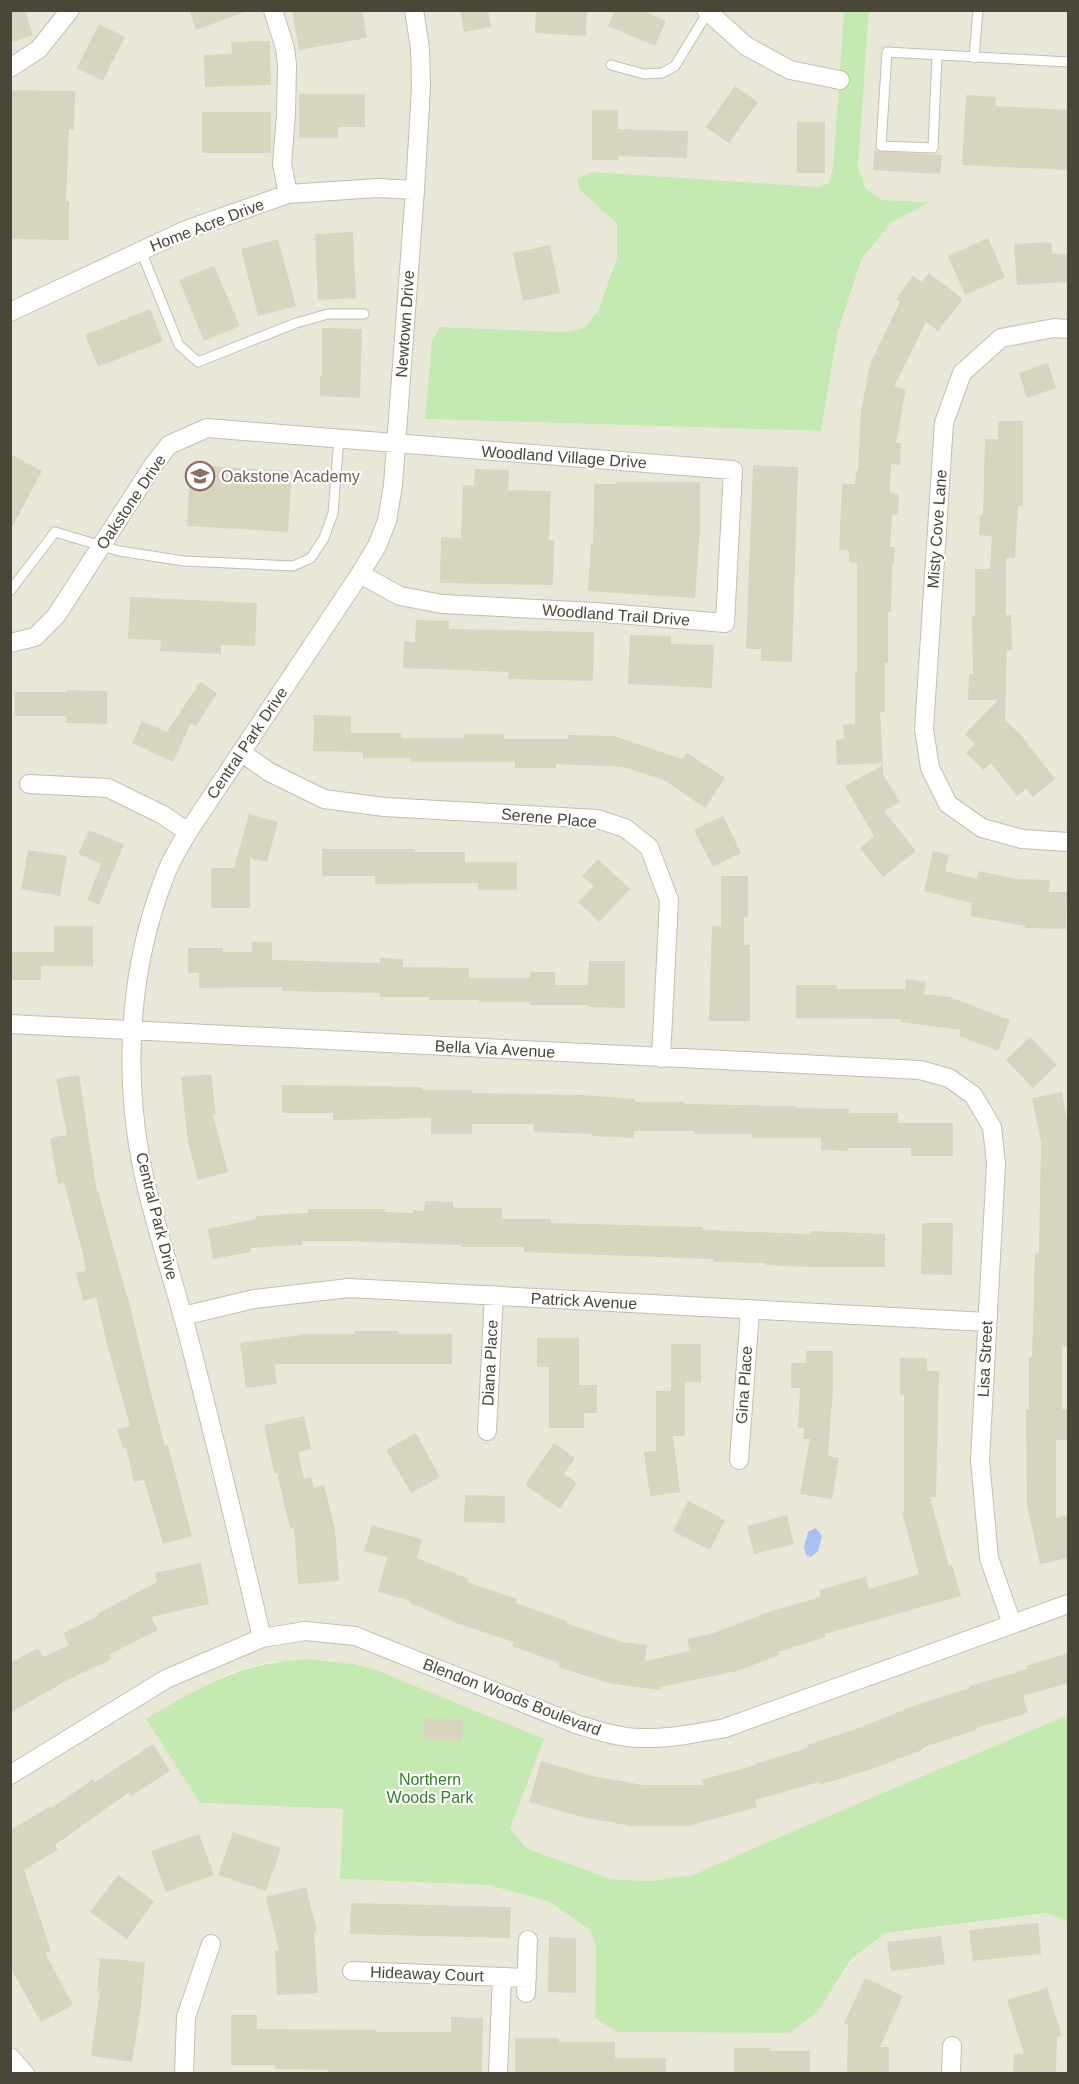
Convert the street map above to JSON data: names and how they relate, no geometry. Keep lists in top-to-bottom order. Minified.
{"streets":{"street":["Home Acre Drive","Newtown Drive","Woodland Village Drive","Oakstone Drive","Misty Cove Lane","Woodland Trail Drive","Central Park Drive","Serene Place","Bella Via Avenue","Patrick Avenue","Lisa Street","Diana Place","Gina Place","Blendon Woods Boulevard","Hideaway Court"]},"crossings":[["Home Acre Drive","Newtown Drive"],["Newtown Drive","Woodland Village Drive"],["Newtown Drive","Oakstone Drive"],["Newtown Drive","Woodland Trail Drive"],["Newtown Drive","Central Park Drive"],["Woodland Village Drive","Oakstone Drive"],["Woodland Village Drive","Woodland Trail Drive"],["Central Park Drive","Serene Place"],["Central Park Drive","Bella Via Avenue"],["Central Park Drive","Patrick Avenue"],["Central Park Drive","Blendon Woods Boulevard"],["Serene Place","Bella Via Avenue"],["Bella Via Avenue","Lisa Street"],["Patrick Avenue","Lisa Street"],["Patrick Avenue","Diana Place"],["Patrick Avenue","Gina Place"],["Lisa Street","Blendon Woods Boulevard"]],"parks":["Northern Woods Park"],"places":{"school or university":["Oakstone Academy"]}}
